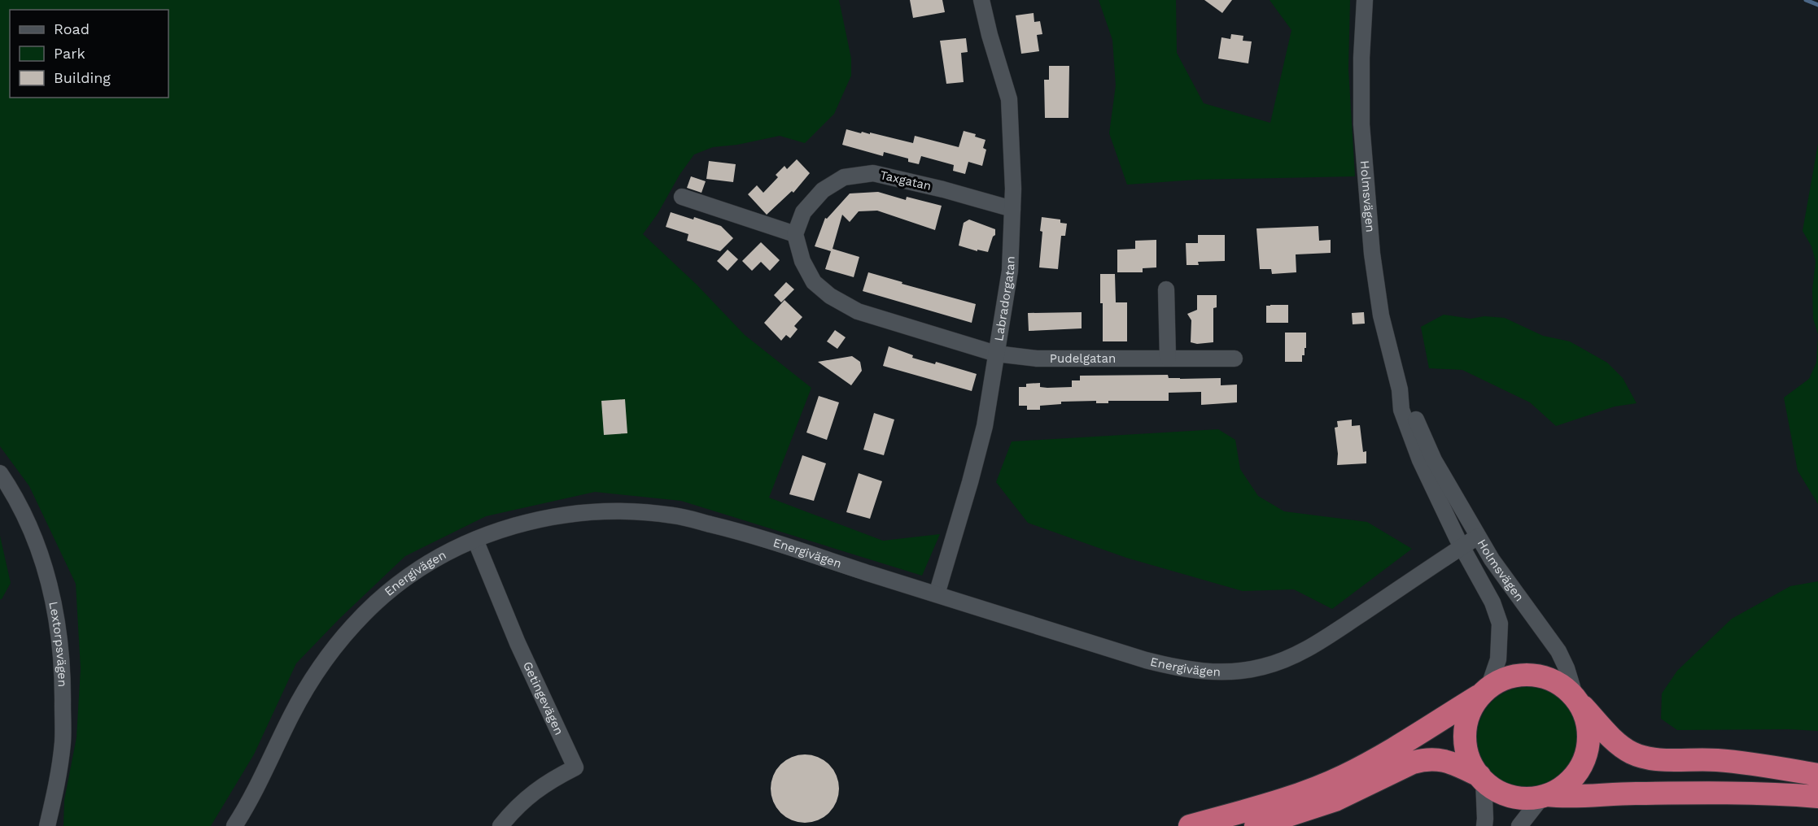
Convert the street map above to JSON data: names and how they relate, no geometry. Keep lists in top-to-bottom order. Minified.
{"streets":{"street":["Taxgatan","Holmsvägen","Labradorgatan","Pudelgatan","Energivägen","Lextorpsvägen","Getingevägen"]},"crossings":[["Taxgatan","Labradorgatan"],["Holmsvägen","Energivägen"],["Labradorgatan","Pudelgatan"],["Labradorgatan","Energivägen"],["Energivägen","Getingevägen"]],"legend":["Road","Park","Building"]}
